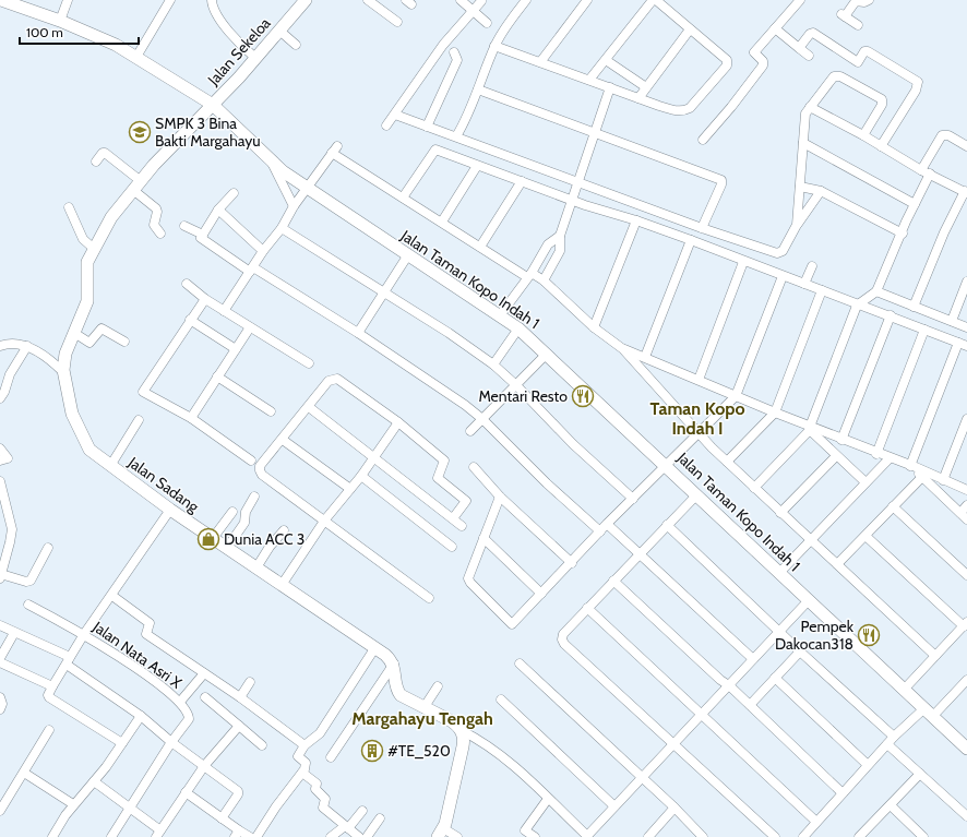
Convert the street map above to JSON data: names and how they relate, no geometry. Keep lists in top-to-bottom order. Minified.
{"streets":{"main road":["Jalan Sekeloa","Jalan Taman Kopo Indah 1","Jalan Sadang"],"street":["Jalan Nata Asri X"]},"crossings":[["Jalan Sekeloa","Jalan Taman Kopo Indah 1"],["Jalan Sekeloa","Jalan Sadang"],["Jalan Taman Kopo Indah 1","Jalan Sadang"]],"districts":["Taman Kopo Indah I","Margahayu Tengah"],"places":{"school or university":["SMPK 3 Bina Bakti Margahayu"],"restaurant":["Mentari Resto","Pempek Dakocan318"],"shop":["Dunia ACC 3"],"building":["#TE_520"]},"scale_bar":"100 m"}
